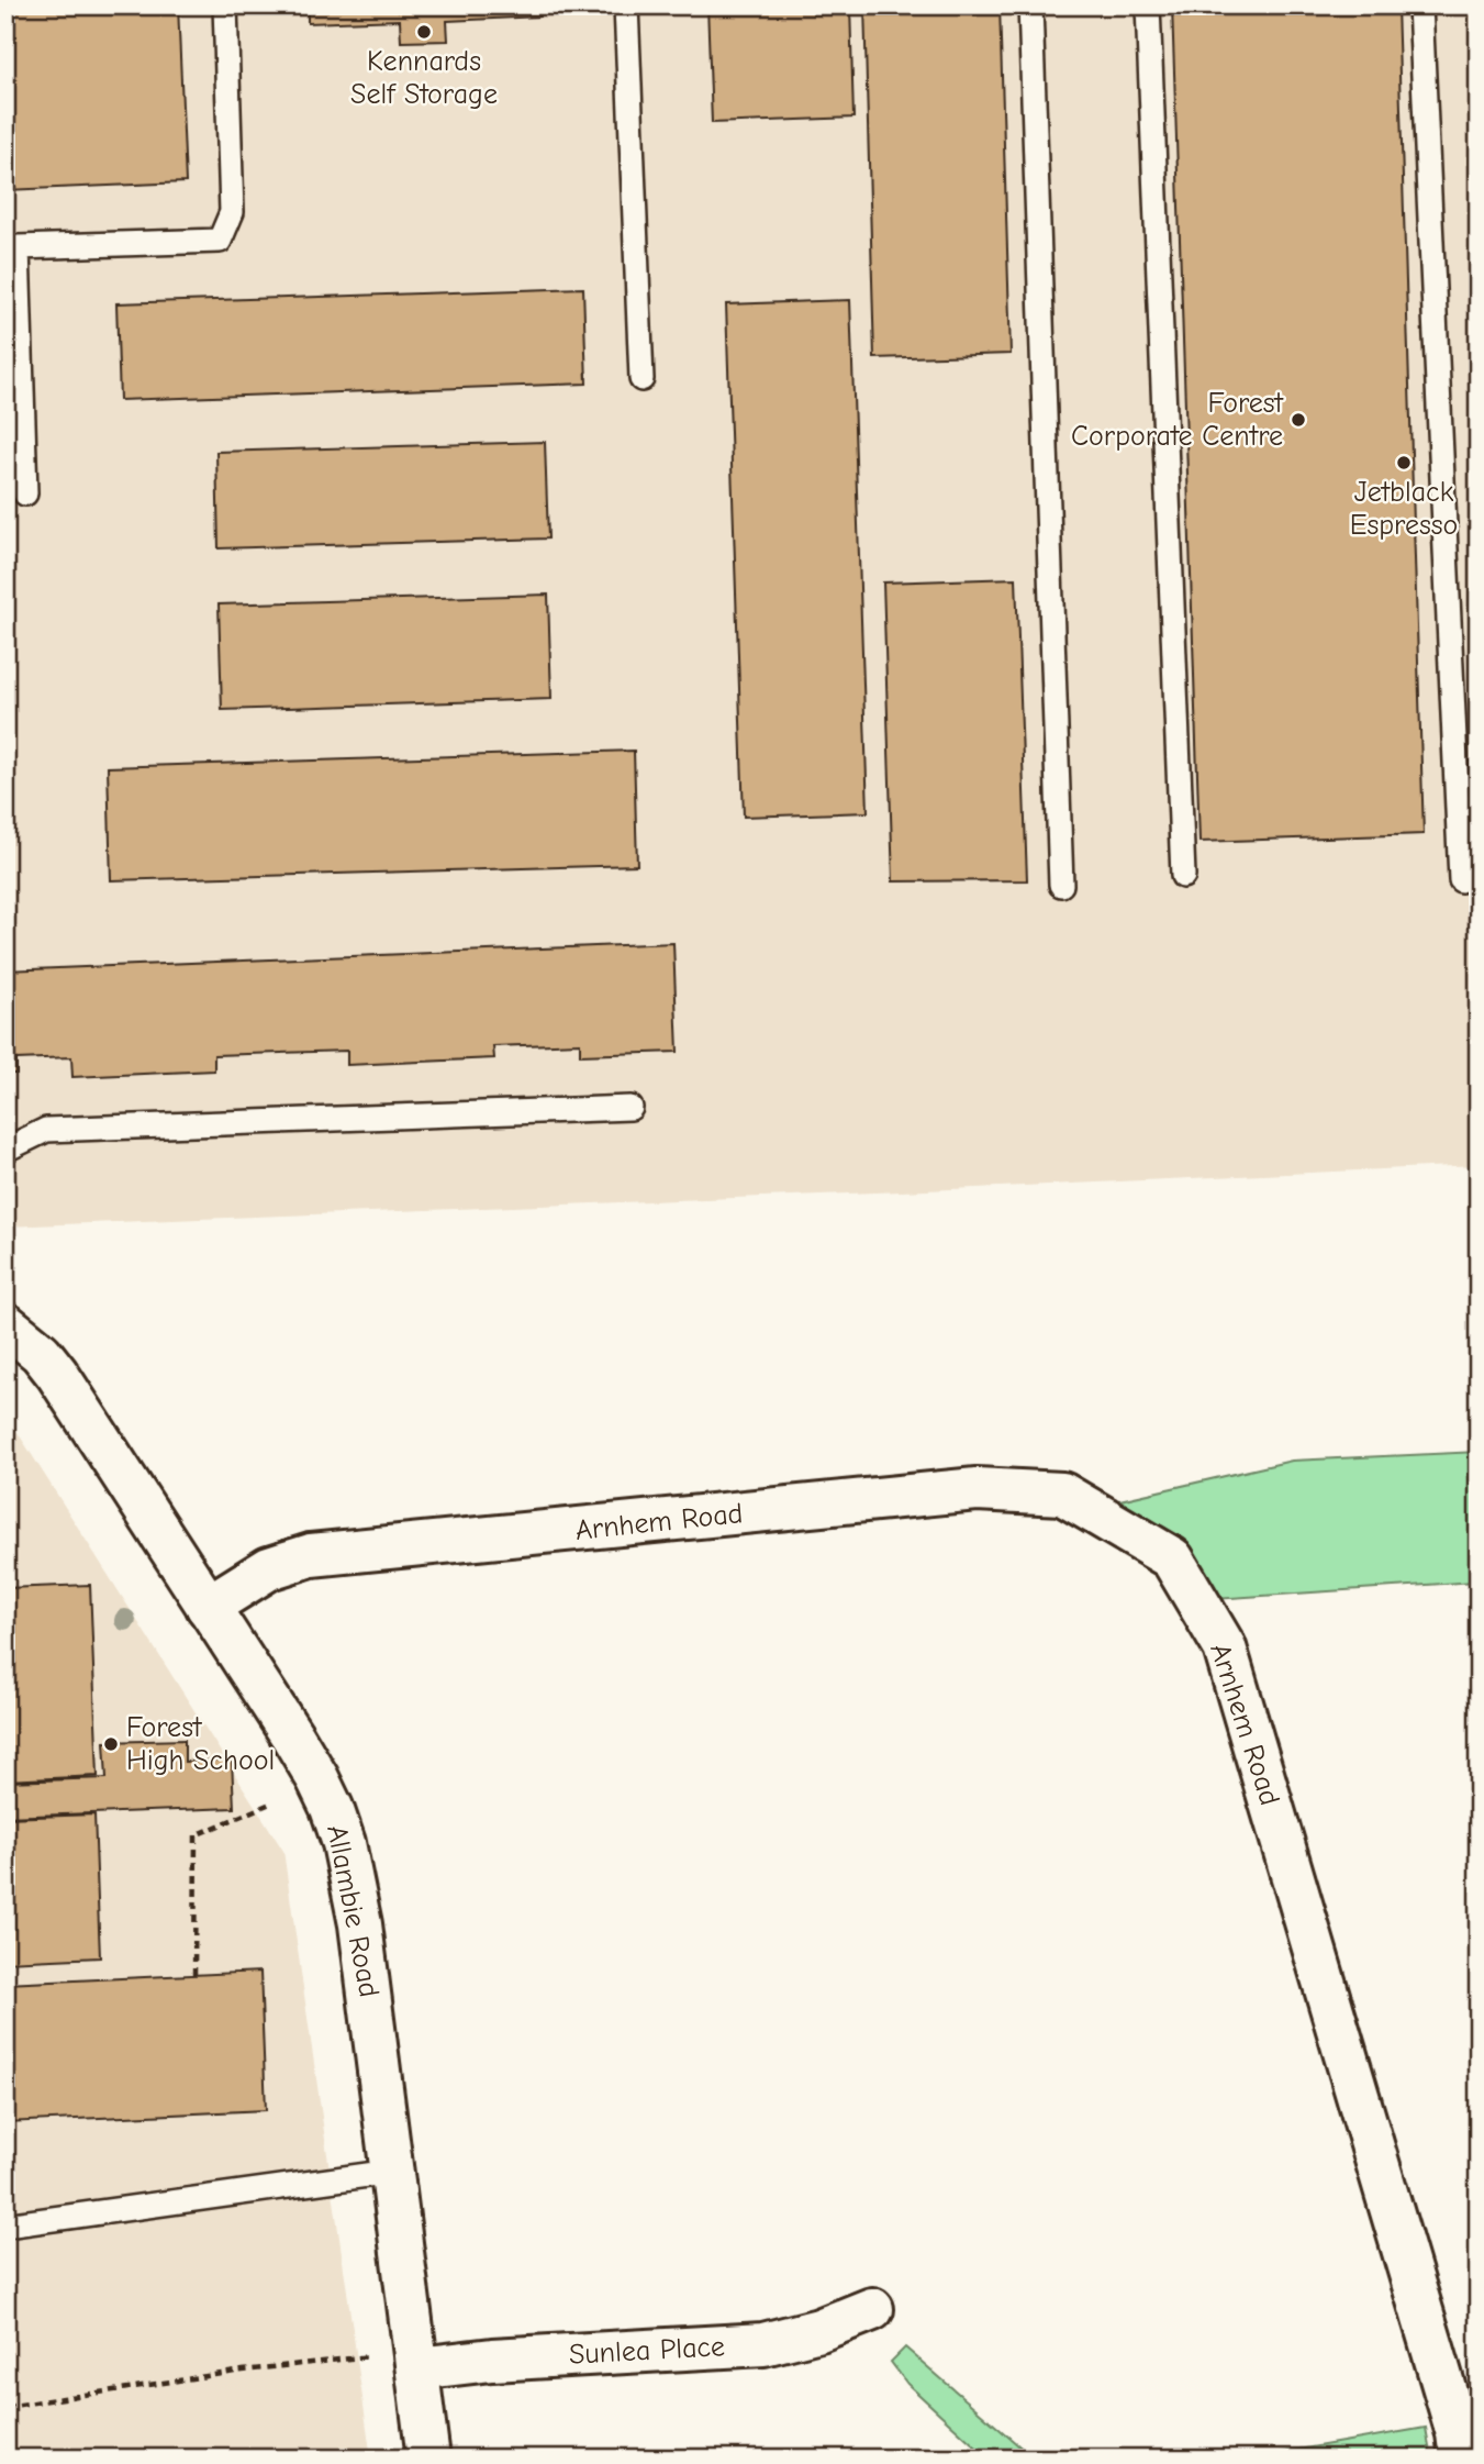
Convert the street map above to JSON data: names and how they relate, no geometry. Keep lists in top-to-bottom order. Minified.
{"streets":{"street":["Arnhem Road","Allambie Road","Sunlea Place"]},"crossings":[["Arnhem Road","Allambie Road"],["Allambie Road","Sunlea Place"]],"places":["Kennards Self Storage","Forest Corporate Centre","Jetblack Espresso","Forest High School"]}
